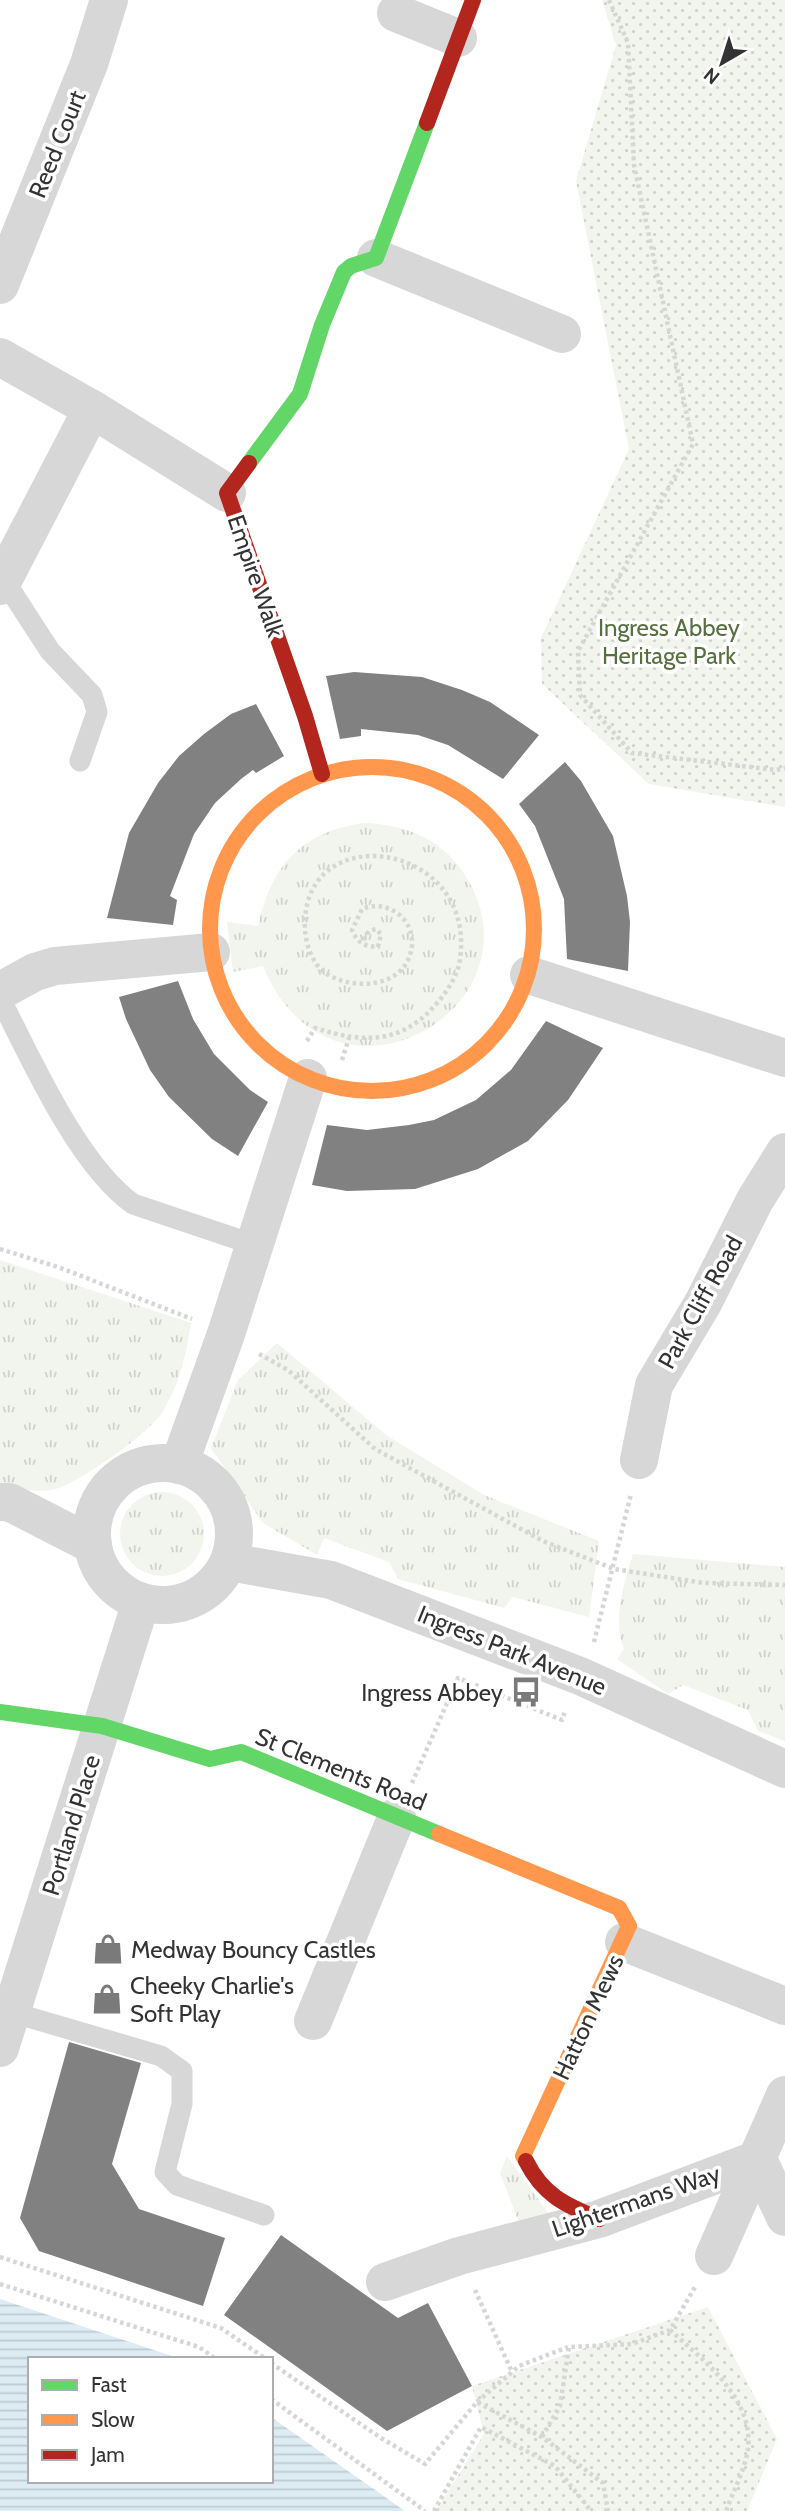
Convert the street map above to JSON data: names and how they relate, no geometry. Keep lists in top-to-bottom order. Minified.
{"streets":{"street":["Reed Court","Empire Walk","Park Cliff Road","Ingress Park Avenue","St Clements Road","Portland Place","Hatton Mews","Lightermans Way"]},"crossings":[["Ingress Park Avenue","Portland Place"],["St Clements Road","Portland Place"],["St Clements Road","Hatton Mews"],["Hatton Mews","Lightermans Way"]],"parks":["Ingress Abbey Heritage Park"],"places":{"bus stop":["Ingress Abbey"],"shop":["Medway Bouncy Castles","Cheeky Charlie's Soft Play"]},"legend":["Fast","Slow","Jam"],"north":"bottom left"}
